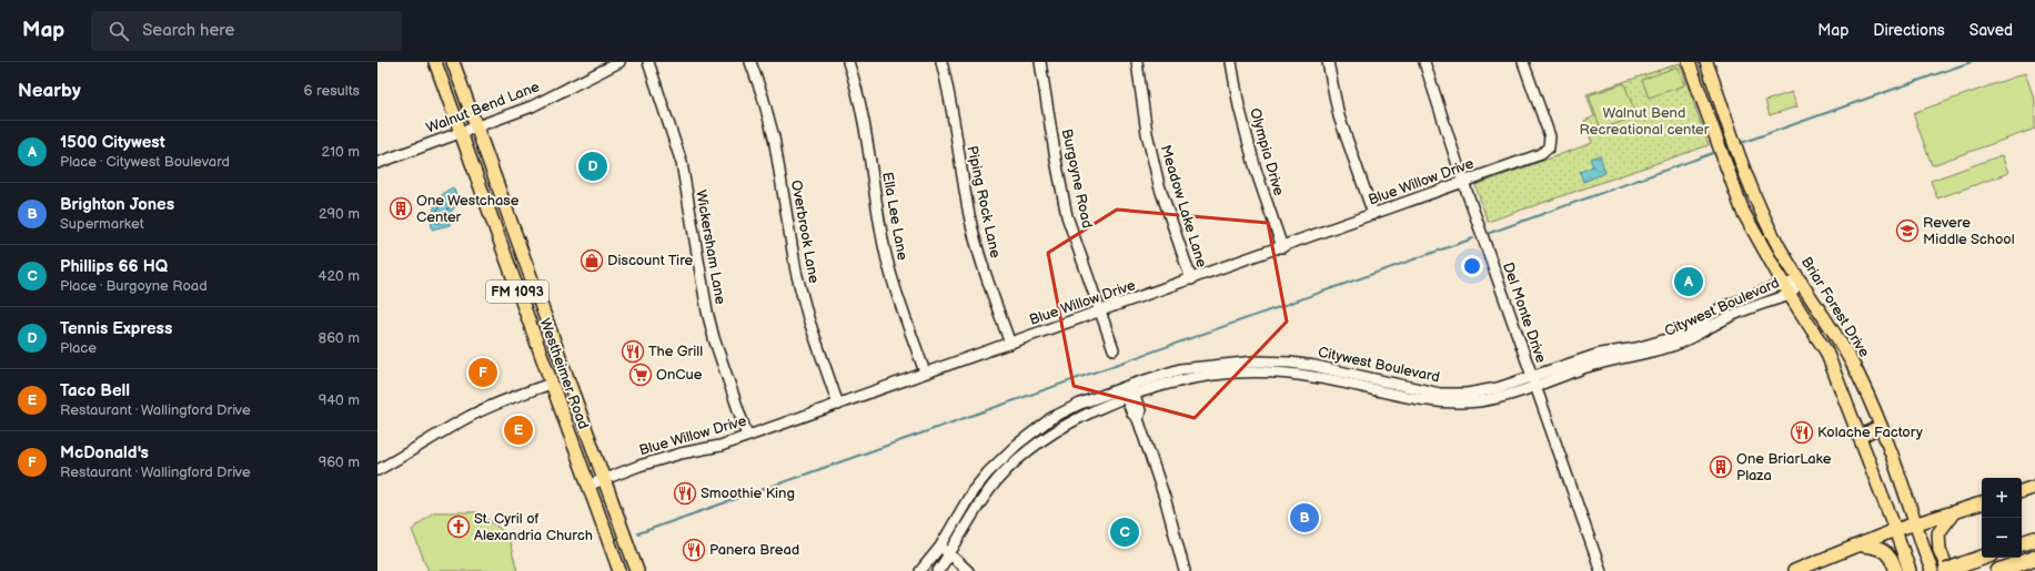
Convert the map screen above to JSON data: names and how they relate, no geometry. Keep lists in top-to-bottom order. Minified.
{"streets":{"main road":["FM 1093","Briar Forest Drive","Westheimer Road"],"street":["Walnut Bend Lane","Olympia Drive","Burgoyne Road","Blue Willow Drive","Piping Rock Lane","Meadow Lake Lane","Ella Lee Lane","Overbrook Lane","Wickersham Lane","Citywest Boulevard","Del Monte Drive"]},"crossings":[["Walnut Bend Lane","Westheimer Road"],["Olympia Drive","Blue Willow Drive"],["Burgoyne Road","Blue Willow Drive"],["Blue Willow Drive","Piping Rock Lane"],["Blue Willow Drive","Meadow Lake Lane"],["Blue Willow Drive","Ella Lee Lane"],["Blue Willow Drive","Overbrook Lane"],["Blue Willow Drive","Wickersham Lane"],["Blue Willow Drive","Del Monte Drive"],["Blue Willow Drive","Westheimer Road"],["Citywest Boulevard","Briar Forest Drive"],["Citywest Boulevard","Del Monte Drive"]],"parks":["Walnut Bend Recreational center"],"places":{"building":["One Westchase Center","One BriarLake Plaza"],"school or university":["Revere Middle School"],"shop":["Discount Tire"],"restaurant":["The Grill","Kolache Factory","Smoothie King","Panera Bread"],"supermarket":["OnCue"],"church":["St. Cyril of Alexandria Church"]},"page":{"header":"Map","search":"Search here","nav":["Map","Directions","Saved"],"heading":["Nearby","6 results"],"list":[{"mark":"A","name":"1500 Citywest","note":"Place · Citywest Boulevard","value":"210 m"},{"mark":"B","name":"Brighton Jones","note":"Supermarket","value":"290 m"},{"mark":"C","name":"Phillips 66 HQ","note":"Place · Burgoyne Road","value":"420 m"},{"mark":"D","name":"Tennis Express","note":"Place","value":"860 m"},{"mark":"E","name":"Taco Bell","note":"Restaurant · Wallingford Drive","value":"940 m"},{"mark":"F","name":"McDonald's","note":"Restaurant · Wallingford Drive","value":"960 m"}],"pins":["D","A","F","E","B","C"],"map_buttons":["+","−"]}}
